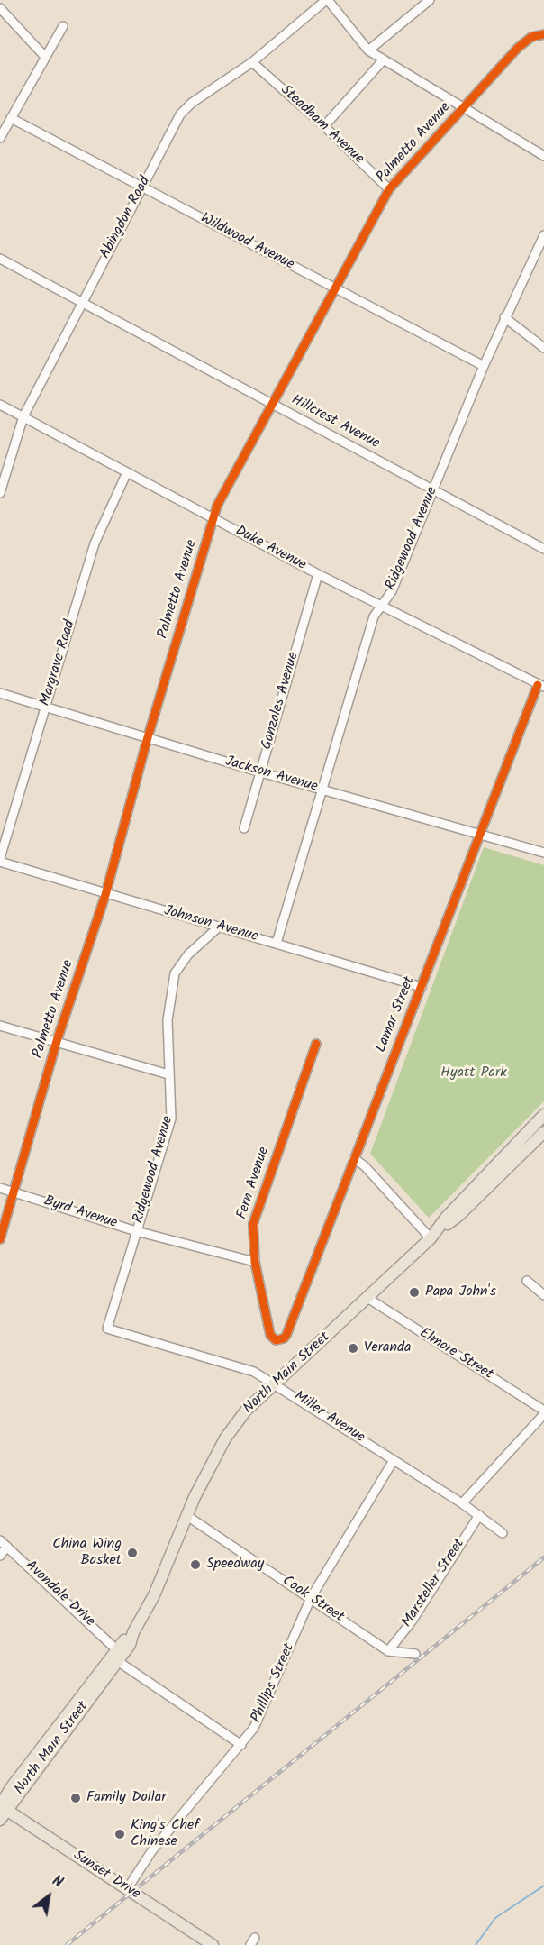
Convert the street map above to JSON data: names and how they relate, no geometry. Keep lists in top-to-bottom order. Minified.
{"streets":{"main road":["North Main Street","Sunset Drive"],"street":["Steadham Avenue","Palmetto Avenue","Abingdon Road","Wildwood Avenue","Hillcrest Avenue","Ridgewood Avenue","Duke Avenue","Margrave Road","Gonzales Avenue","Jackson Avenue","Johnson Avenue","Lamar Street","Fern Avenue","Byrd Avenue","Elmore Street","Miller Avenue","Marsteller Street","Avondale Drive","Cook Street","Phillips Street"]},"crossings":[["Steadham Avenue","Palmetto Avenue"],["Steadham Avenue","Abingdon Road"],["Palmetto Avenue","Wildwood Avenue"],["Palmetto Avenue","Hillcrest Avenue"],["Palmetto Avenue","Duke Avenue"],["Palmetto Avenue","Jackson Avenue"],["Palmetto Avenue","Johnson Avenue"],["Palmetto Avenue","Byrd Avenue"],["Abingdon Road","Wildwood Avenue"],["Abingdon Road","Hillcrest Avenue"],["Abingdon Road","Duke Avenue"],["Wildwood Avenue","Ridgewood Avenue"],["Hillcrest Avenue","Ridgewood Avenue"],["Ridgewood Avenue","Duke Avenue"],["Ridgewood Avenue","Jackson Avenue"],["Ridgewood Avenue","Johnson Avenue"],["Ridgewood Avenue","Byrd Avenue"],["Ridgewood Avenue","Miller Avenue"],["Duke Avenue","Margrave Road"],["Duke Avenue","Gonzales Avenue"],["Duke Avenue","Lamar Street"],["Margrave Road","Jackson Avenue"],["Margrave Road","Johnson Avenue"],["Gonzales Avenue","Jackson Avenue"],["Jackson Avenue","Lamar Street"],["Johnson Avenue","Lamar Street"],["Lamar Street","Fern Avenue"],["Fern Avenue","Byrd Avenue"],["Elmore Street","North Main Street"],["North Main Street","Miller Avenue"],["North Main Street","Avondale Drive"],["North Main Street","Cook Street"],["North Main Street","Sunset Drive"],["Miller Avenue","Marsteller Street"],["Miller Avenue","Phillips Street"],["Marsteller Street","Cook Street"],["Avondale Drive","Phillips Street"],["Cook Street","Phillips Street"],["Phillips Street","Sunset Drive"]],"parks":["Hyatt Park"],"places":["Papa John's","Veranda","China Wing Basket","Speedway","Family Dollar","King's Chef Chinese"],"north":"top right"}
